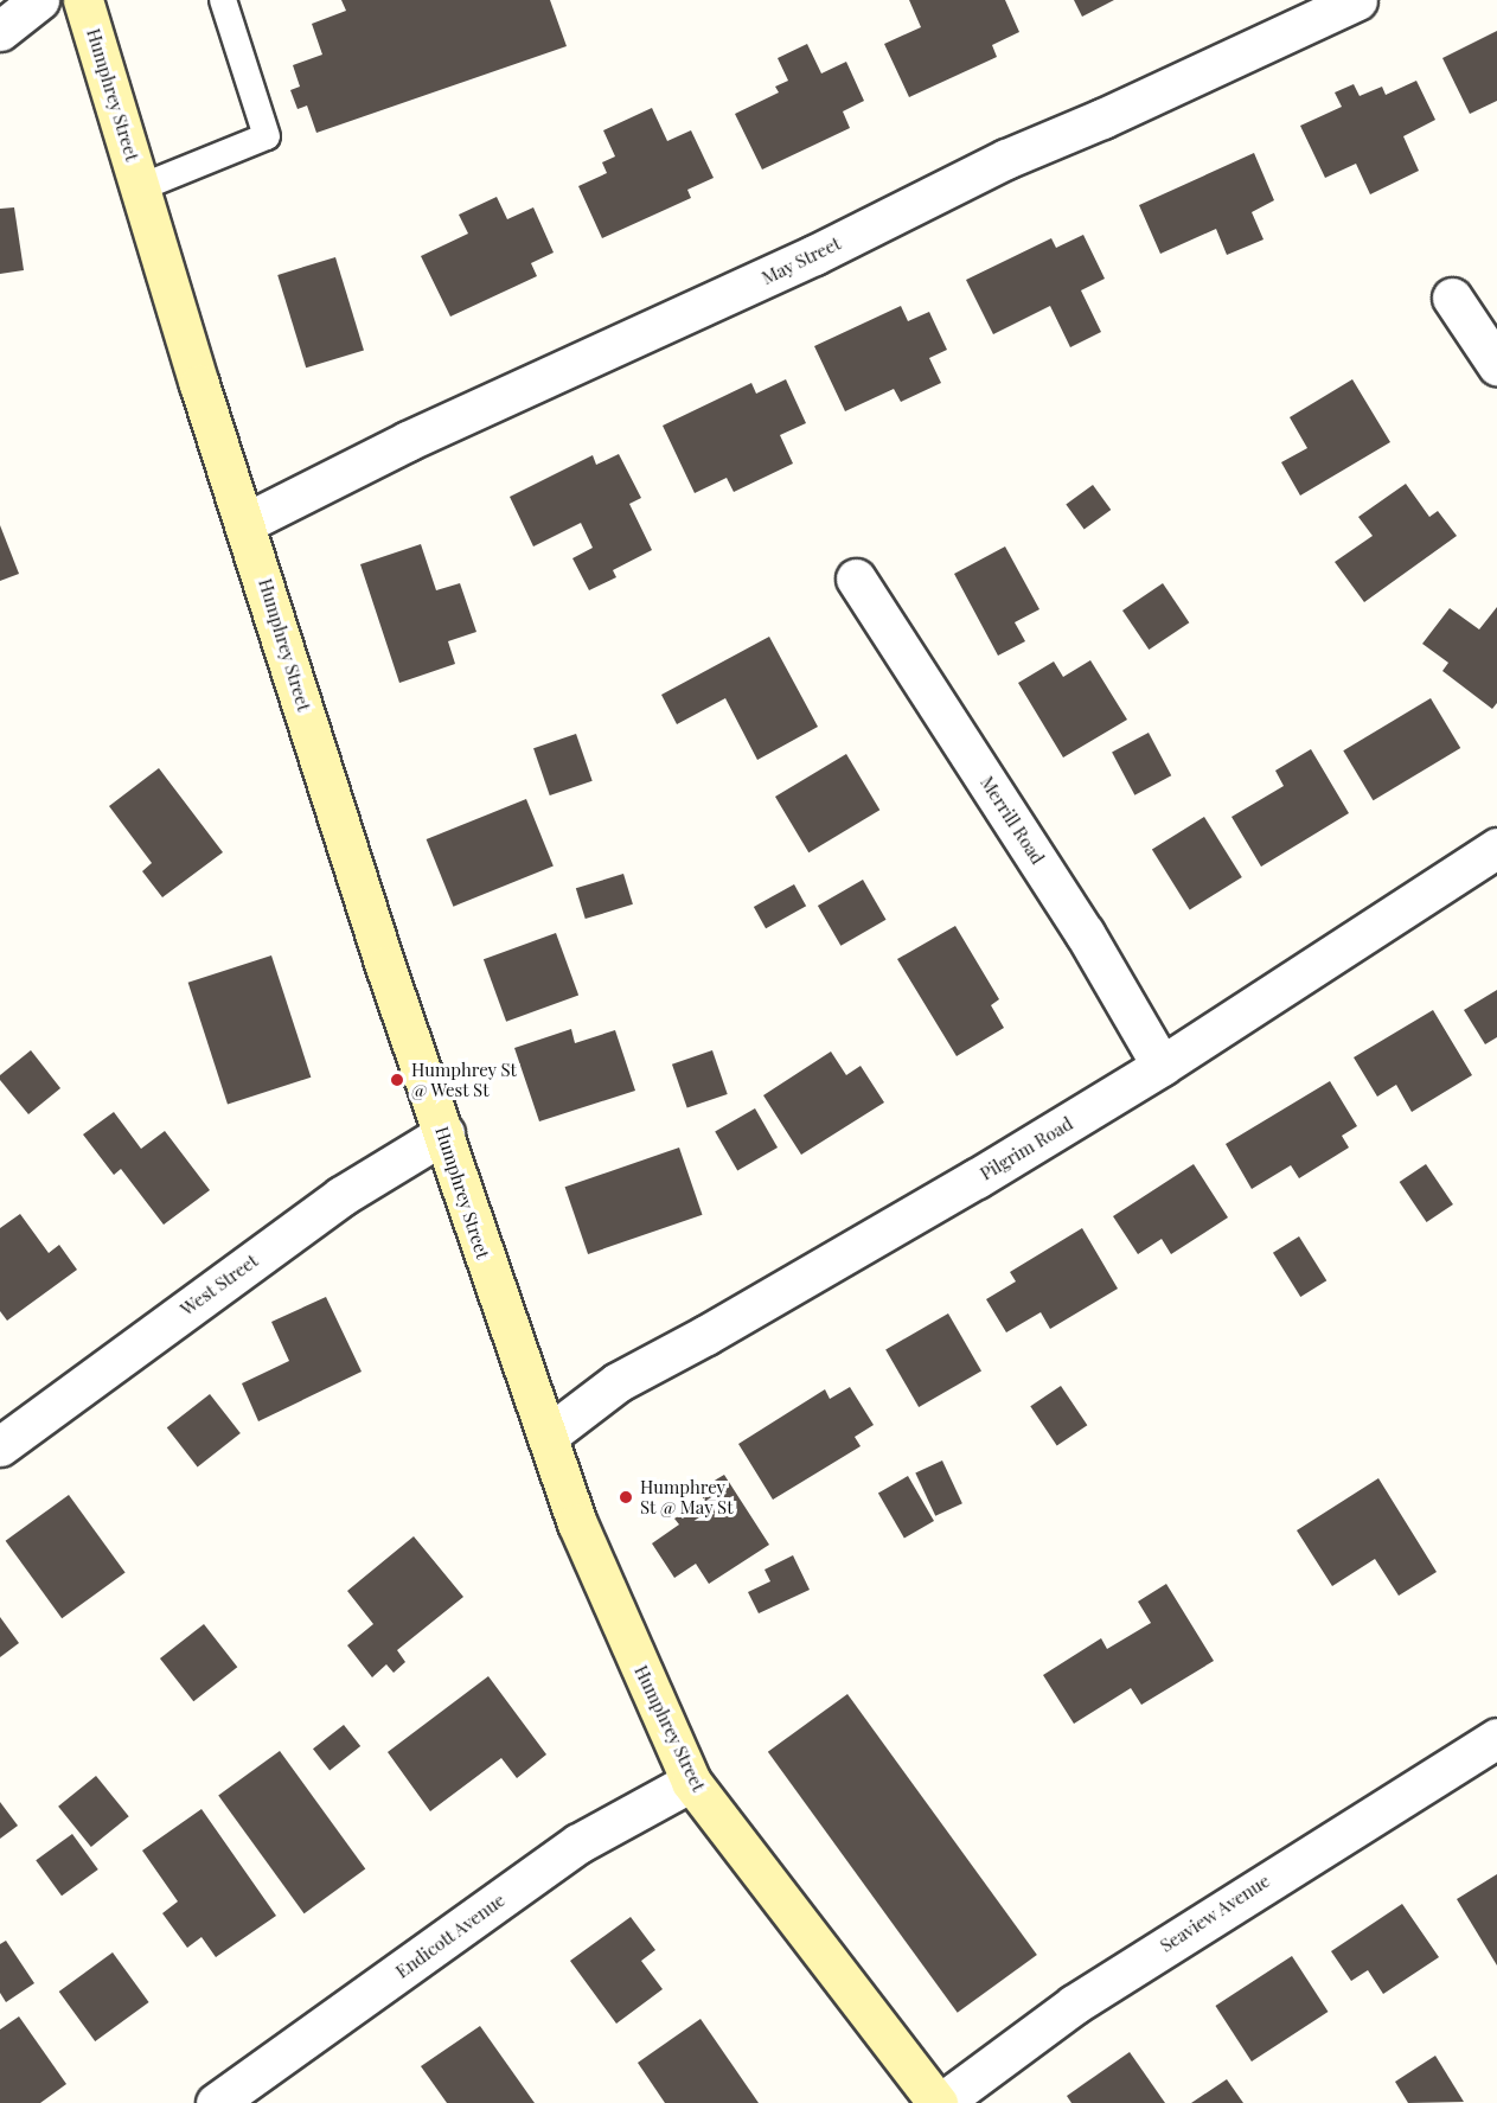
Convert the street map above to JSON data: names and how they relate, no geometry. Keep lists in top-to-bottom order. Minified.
{"streets":{"main road":["Humphrey Street"],"street":["May Street","Merrill Road","Pilgrim Road","West Street","Seaview Avenue","Endicott Avenue"]},"crossings":[["Humphrey Street","May Street"],["Humphrey Street","Pilgrim Road"],["Humphrey Street","West Street"],["Humphrey Street","Seaview Avenue"],["Humphrey Street","Endicott Avenue"],["Merrill Road","Pilgrim Road"]],"places":["Humphrey St @ West St","Humphrey St @ May St"]}
